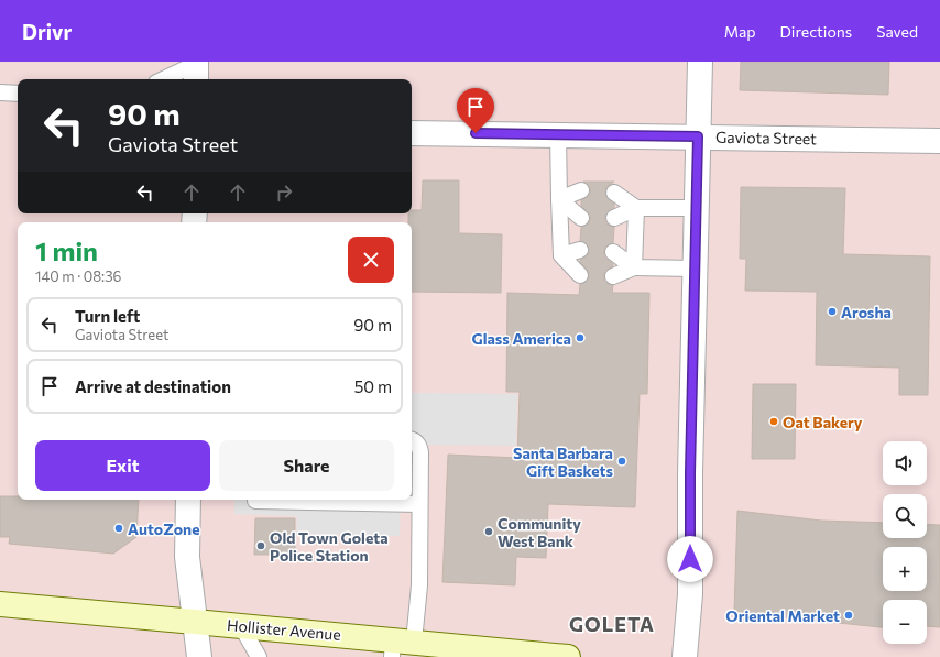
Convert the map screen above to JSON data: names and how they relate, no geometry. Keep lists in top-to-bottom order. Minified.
{"streets":{"main road":["Hollister Avenue"],"street":["Gaviota Street"]},"districts":["GOLETA"],"places":["Arosha","Glass America","Oat Bakery","Santa Barbara Gift Baskets","AutoZone","Community West Bank","Old Town Goleta Police Station","Oriental Market"],"page":{"header":"Drivr","nav":["Map","Directions","Saved"],"turn":["90 m","Gaviota Street"],"heading":["1 min","140 m · 08:36"],"list":[{"name":"Turn left","note":"Gaviota Street","value":"90 m"},{"name":"Arrive at destination","value":"50 m"}],"buttons":["Exit","Share"],"map_buttons":["+","−"]}}
